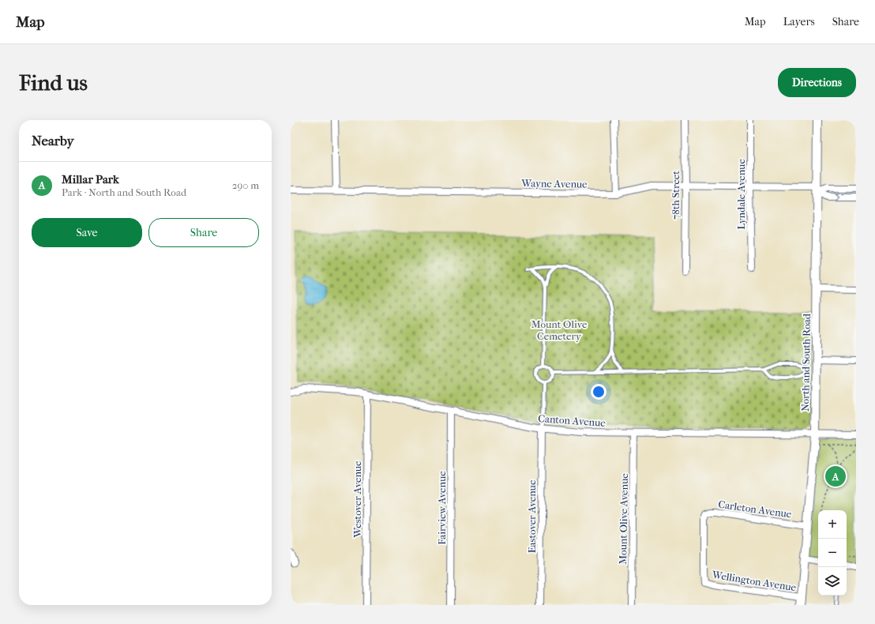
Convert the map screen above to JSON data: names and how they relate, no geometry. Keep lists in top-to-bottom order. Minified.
{"streets":{"street":["Wayne Avenue","Lyndale Avenue","78th Street","North and South Road","Canton Avenue","Westover Avenue","Fairview Avenue","Carleton Avenue","Eastover Avenue","Mount Olive Avenue","Wellington Avenue"]},"crossings":[["Wayne Avenue","Lyndale Avenue"],["Wayne Avenue","78th Street"],["Wayne Avenue","North and South Road"],["North and South Road","Canton Avenue"],["North and South Road","Carleton Avenue"],["North and South Road","Wellington Avenue"],["Canton Avenue","Westover Avenue"],["Canton Avenue","Fairview Avenue"],["Canton Avenue","Eastover Avenue"],["Canton Avenue","Mount Olive Avenue"],["Carleton Avenue","Wellington Avenue"]],"parks":["Mount Olive Cemetery"],"page":{"header":"Map","nav":["Map","Layers","Share"],"buttons":["Directions",["Save","Share"]],"title":"Find us","heading":"Nearby","list":[{"mark":"A","name":"Millar Park","note":"Park · North and South Road","value":"290 m"}],"pins":"A","map_buttons":["+","−"]}}
